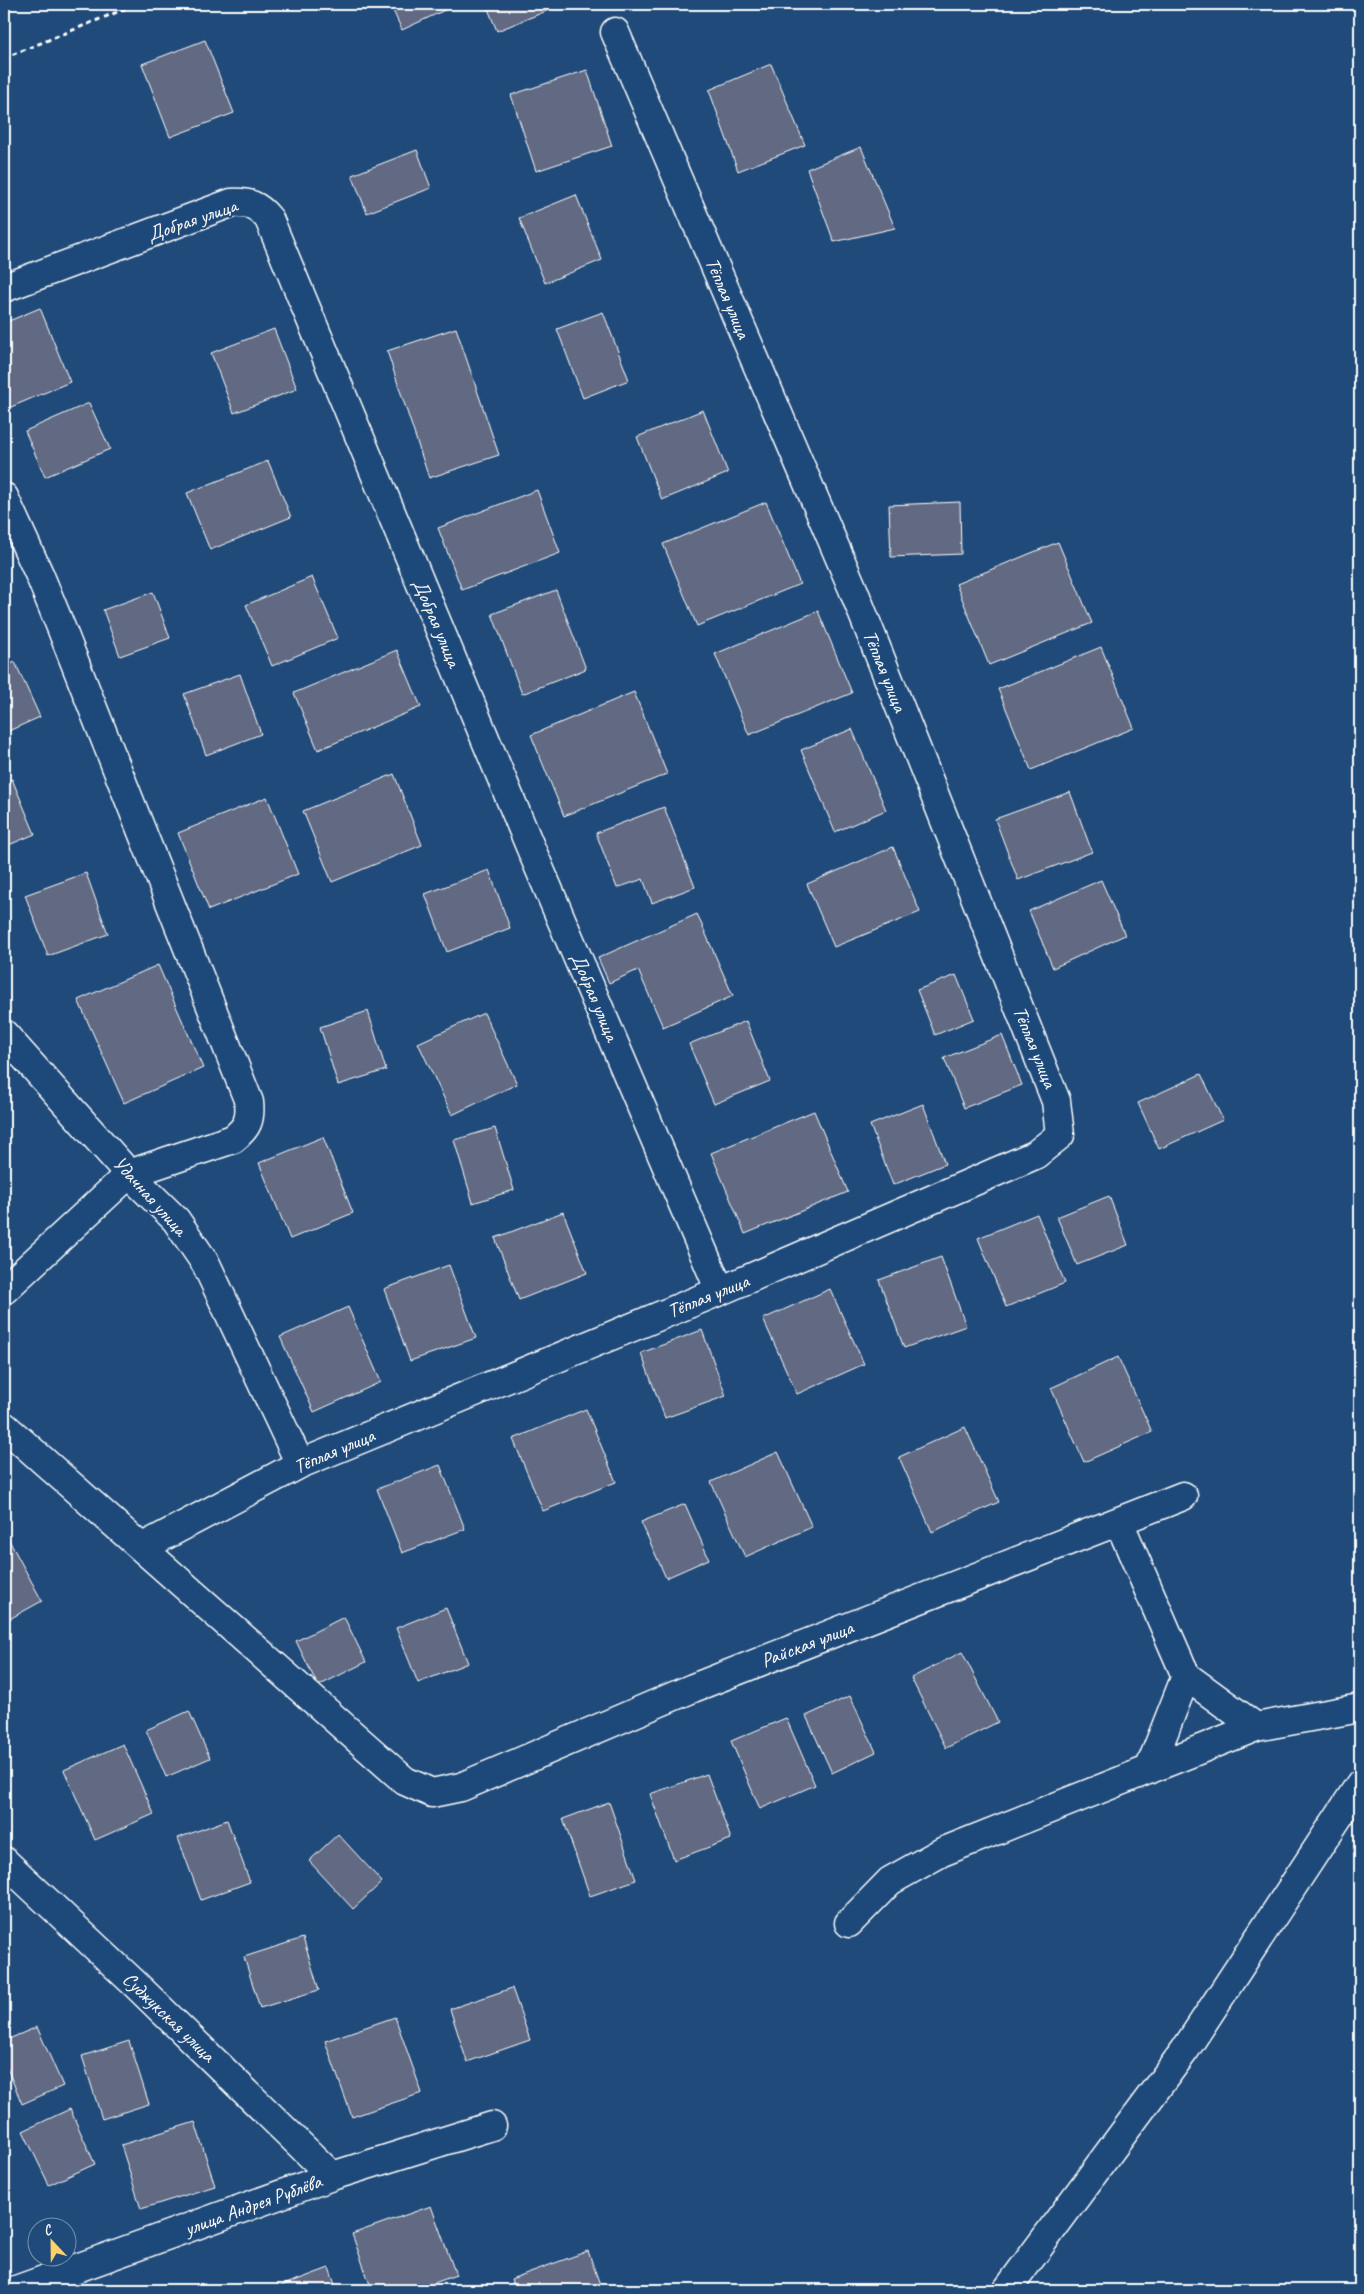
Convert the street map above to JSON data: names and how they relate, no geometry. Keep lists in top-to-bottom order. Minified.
{"streets":{"street":["Добрая улица","Тёплая улица","Удачная улица","Райская улица","Суджукская улица","улица Андрея Рублёва"]},"crossings":[["Добрая улица","Тёплая улица"],["Тёплая улица","Удачная улица"],["Тёплая улица","Райская улица"],["Суджукская улица","улица Андрея Рублёва"]],"north":"top"}
